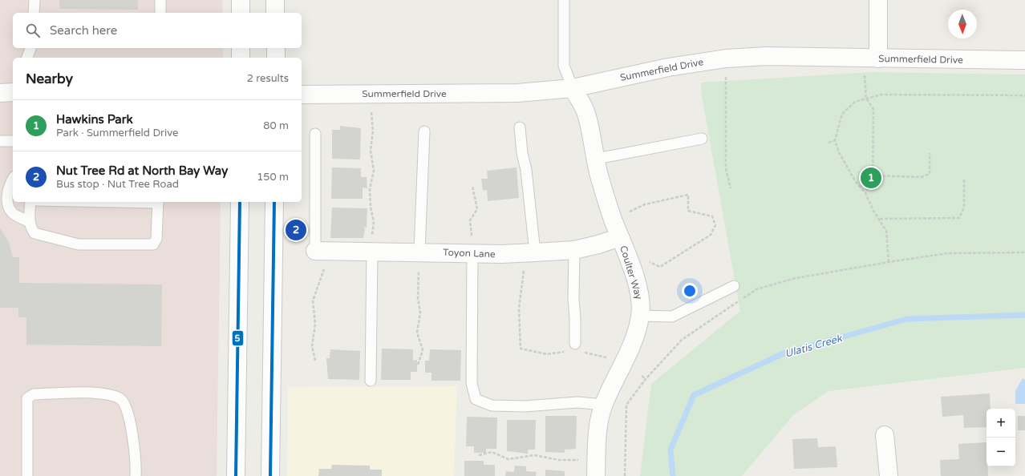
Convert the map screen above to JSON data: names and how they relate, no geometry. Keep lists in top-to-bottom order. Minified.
{"streets":{"street":["Summerfield Drive","Toyon Lane","Coulter Way"]},"crossings":[["Summerfield Drive","Coulter Way"],["Toyon Lane","Coulter Way"]],"water":["Ulatis Creek"],"lines":["transit line 5"],"north":"bottom","page":{"search":"Search here","heading":["Nearby","2 results"],"list":[{"mark":"1","name":"Hawkins Park","note":"Park · Summerfield Drive","value":"80 m"},{"mark":"2","name":"Nut Tree Rd at North Bay Way","note":"Bus stop · Nut Tree Road","value":"150 m"}],"pins":["1","2"],"map_buttons":["+","−"]}}
